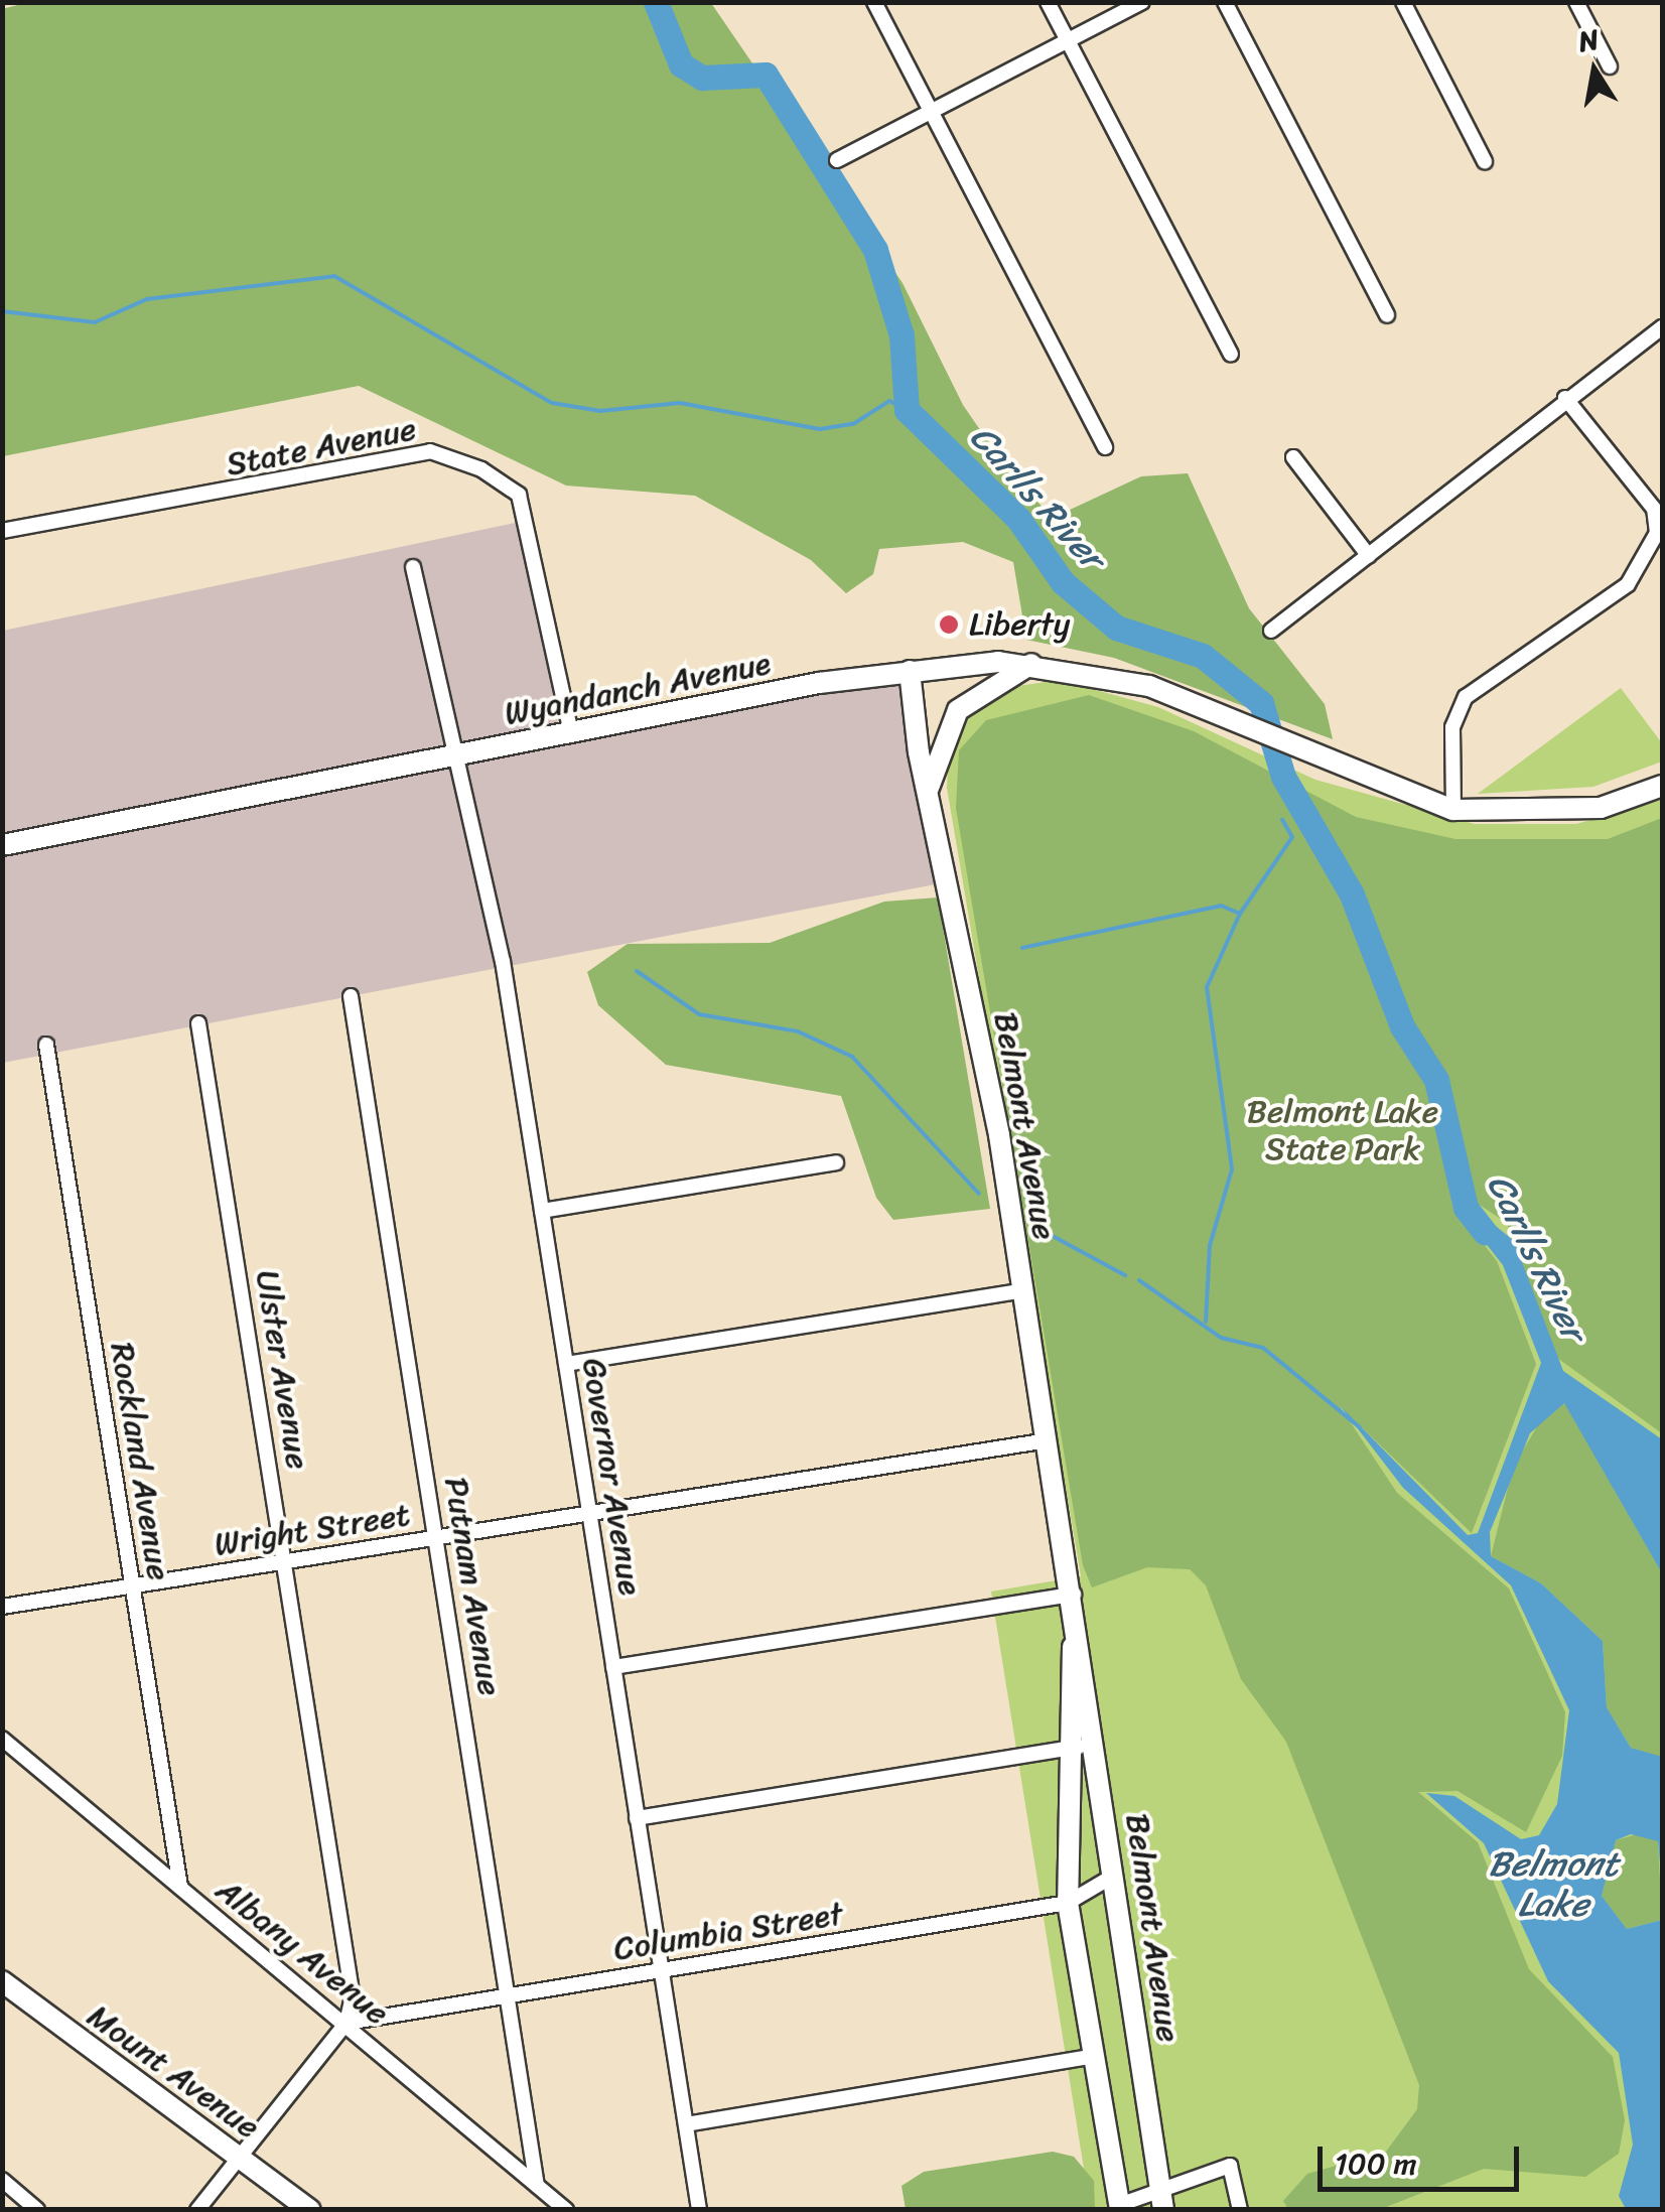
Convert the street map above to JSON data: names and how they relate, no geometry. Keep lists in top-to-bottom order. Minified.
{"streets":{"street":["State Avenue","Wyandanch Avenue","Belmont Avenue","Ulster Avenue","Rockland Avenue","Governor Avenue","Wright Street","Putnam Avenue","Columbia Street","Albany Avenue","Mount Avenue"]},"crossings":[["State Avenue","Wyandanch Avenue"],["Wyandanch Avenue","Belmont Avenue"],["Wyandanch Avenue","Governor Avenue"],["Belmont Avenue","Wright Street"],["Belmont Avenue","Columbia Street"],["Ulster Avenue","Wright Street"],["Ulster Avenue","Columbia Street"],["Ulster Avenue","Albany Avenue"],["Rockland Avenue","Wright Street"],["Rockland Avenue","Albany Avenue"],["Governor Avenue","Wright Street"],["Governor Avenue","Columbia Street"],["Wright Street","Putnam Avenue"],["Putnam Avenue","Columbia Street"],["Putnam Avenue","Albany Avenue"],["Columbia Street","Albany Avenue"]],"water":["Carlls River","Belmont Lake"],"parks":["Belmont Lake State Park"],"places":["Liberty"],"scale_bar":"100 m","north":"top"}
